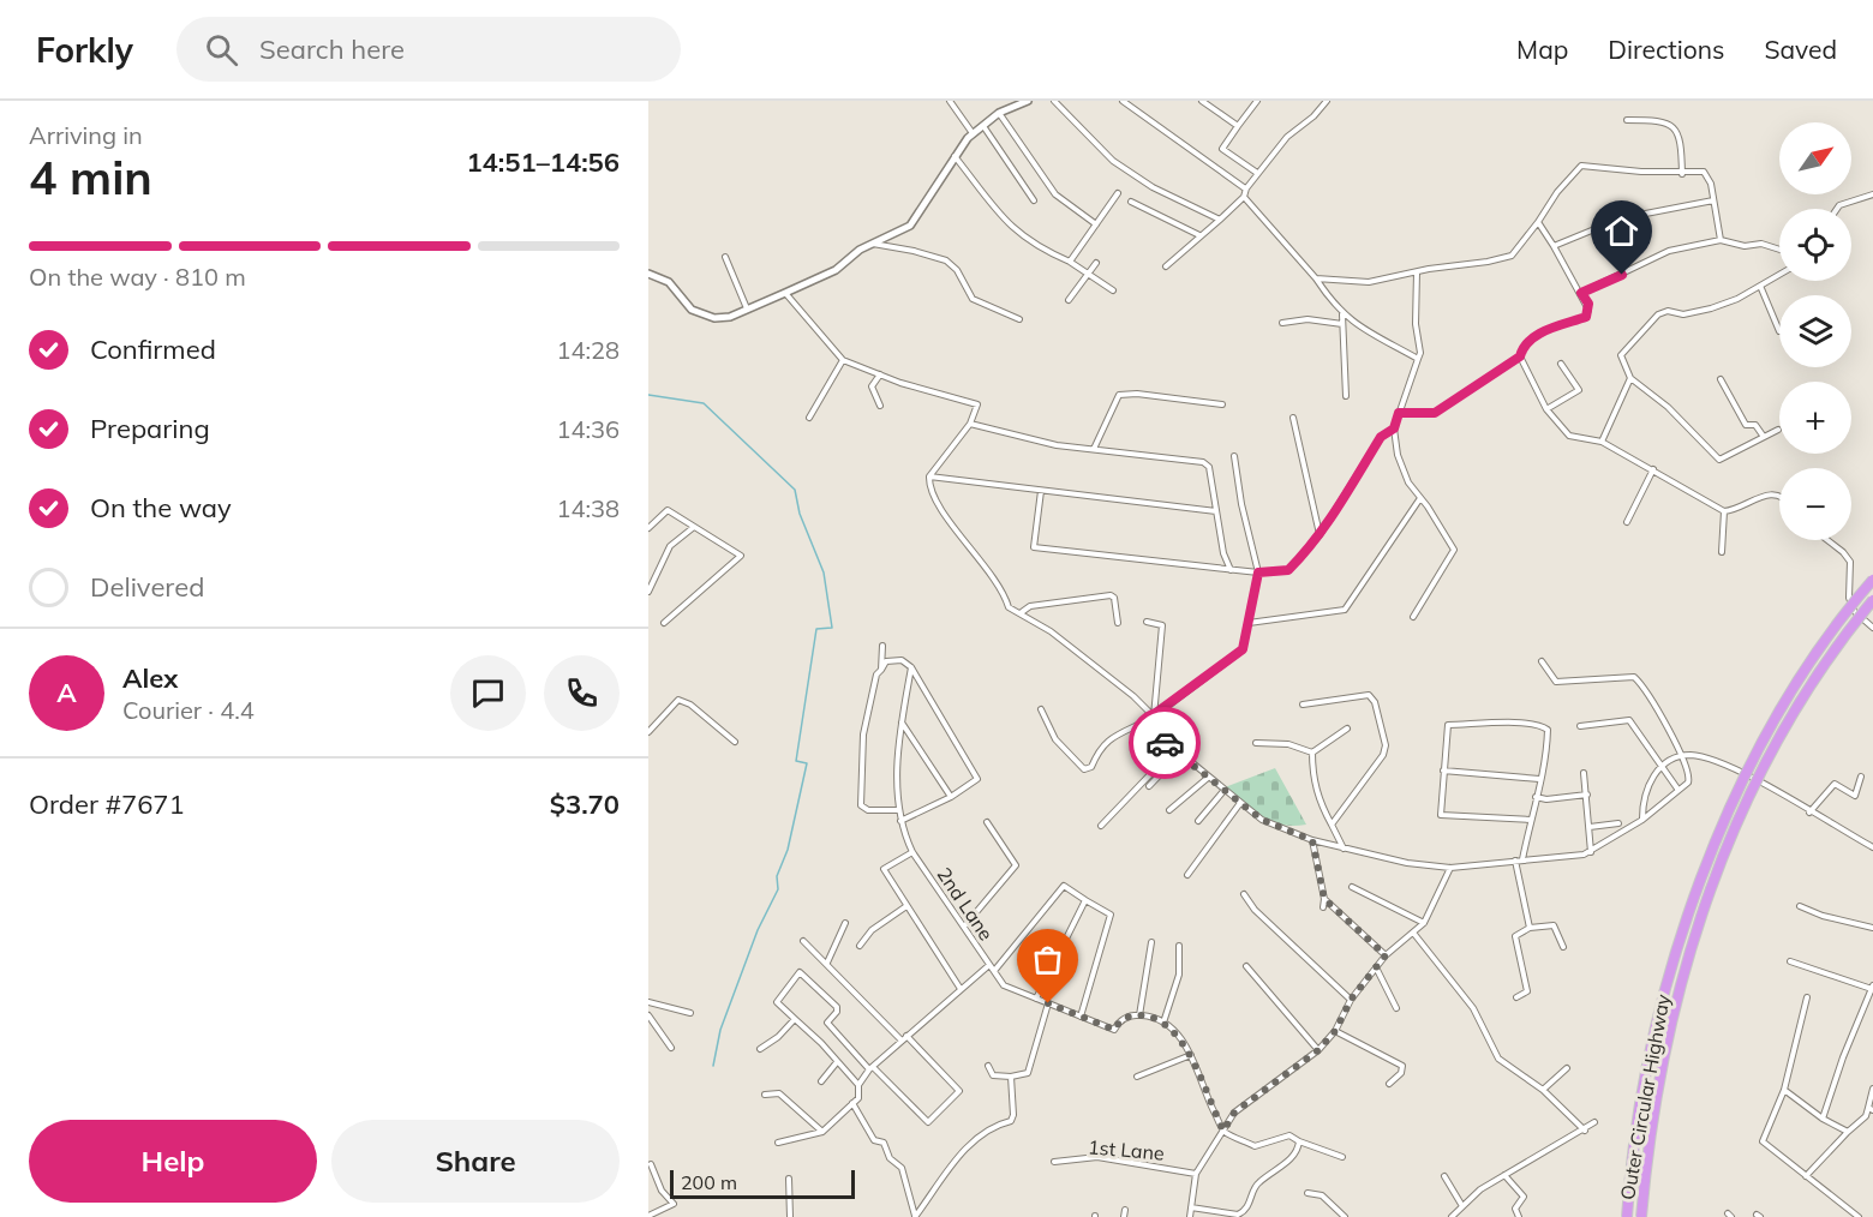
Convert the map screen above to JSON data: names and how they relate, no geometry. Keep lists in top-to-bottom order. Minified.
{"streets":{"highway":["Outer Circular Highway"],"street":["2nd Lane","1st Lane"]},"scale_bar":"200 m","north":"top right","page":{"header":"Forkly","search":"Search here","nav":["Map","Directions","Saved"],"heading":["4 min","Arriving in","14:51–14:56"],"panel":["Alex","Courier · 4.4","Order #7671","$3.70"],"map_buttons":["+","−"],"bar":"On the way · 810 m","list":[["Confirmed","14:28"],["Preparing","14:36"],["On the way","14:38"],"Delivered"],"round":"A","buttons":["Help","Share"],"scale":"200 m"}}
